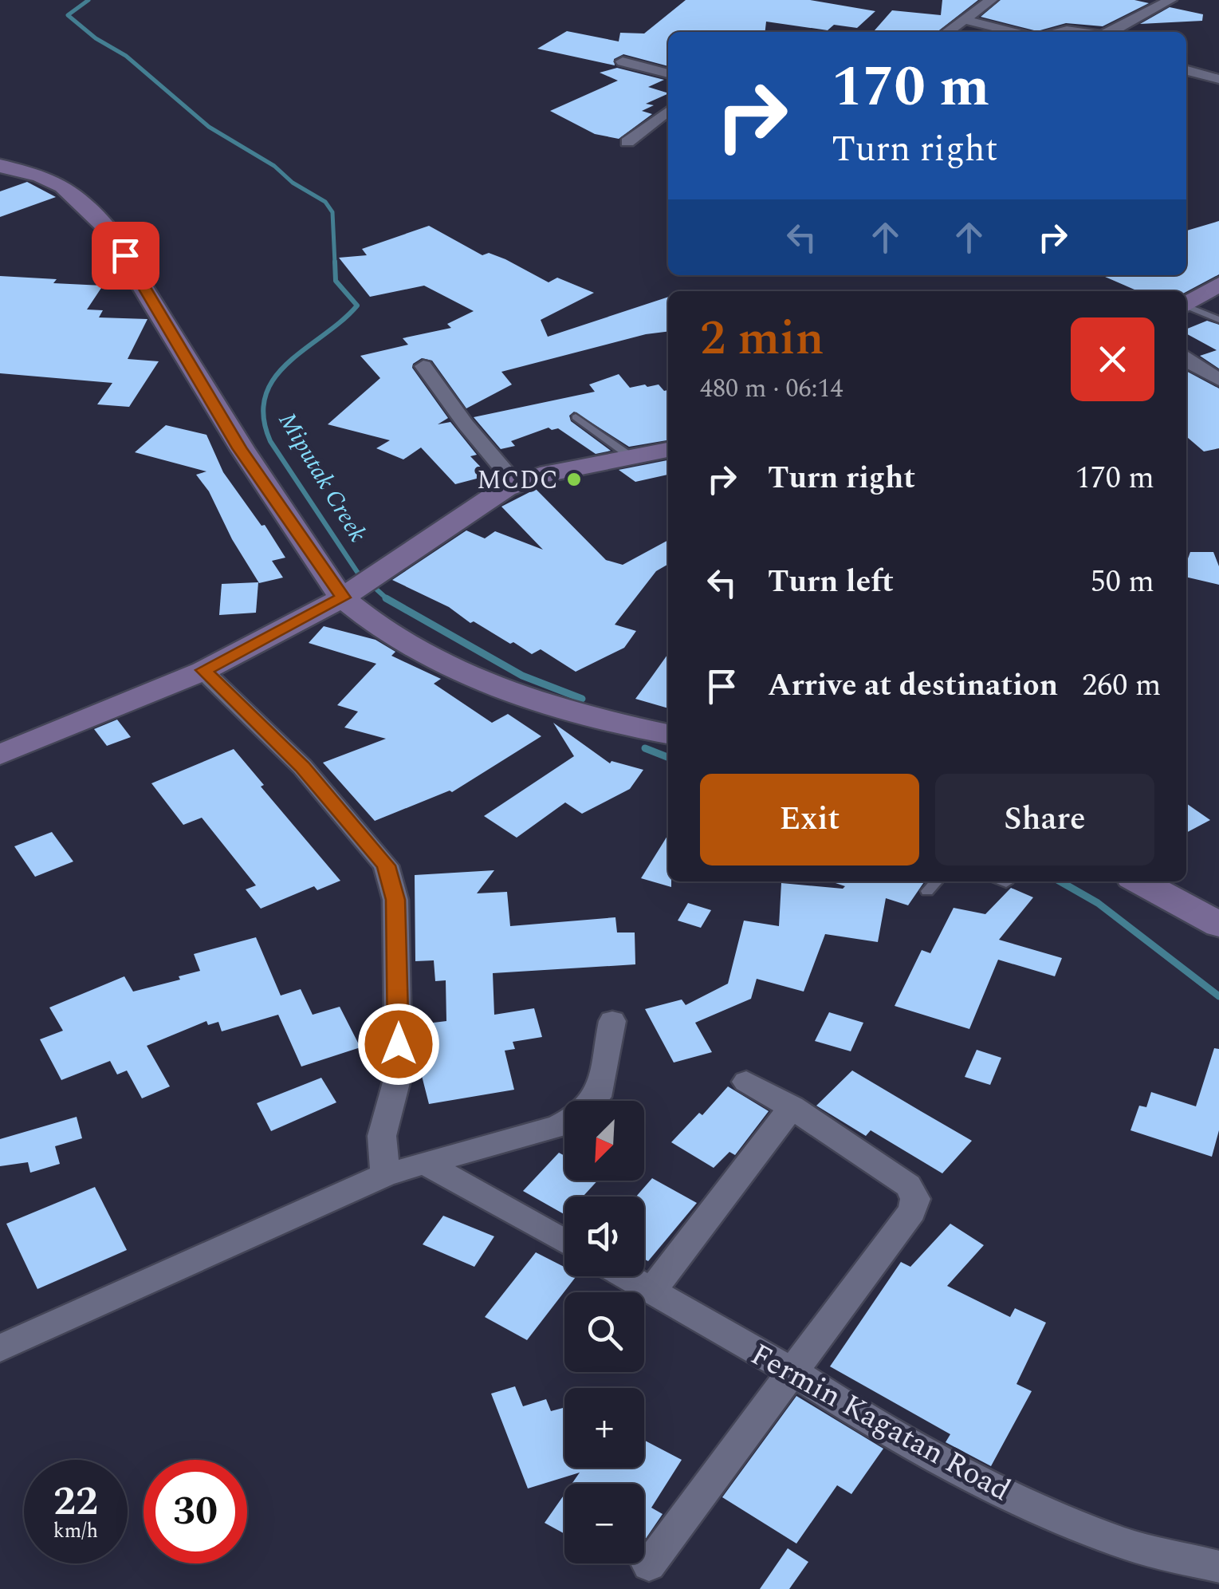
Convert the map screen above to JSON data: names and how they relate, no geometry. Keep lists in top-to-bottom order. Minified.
{"streets":{"street":["Fermin Kagatan Road"]},"water":["Miputak Creek"],"places":["MCDC"],"north":"bottom left","page":{"turn":["170 m","Turn right"],"heading":["2 min","480 m · 06:14"],"list":[{"name":"Turn right","value":"170 m"},{"name":"Turn left","value":"50 m"},{"name":"Arrive at destination","value":"260 m"}],"buttons":["Exit","Share"],"map_buttons":["+","−"],"speed":"22 km/h","limit":"30"}}
